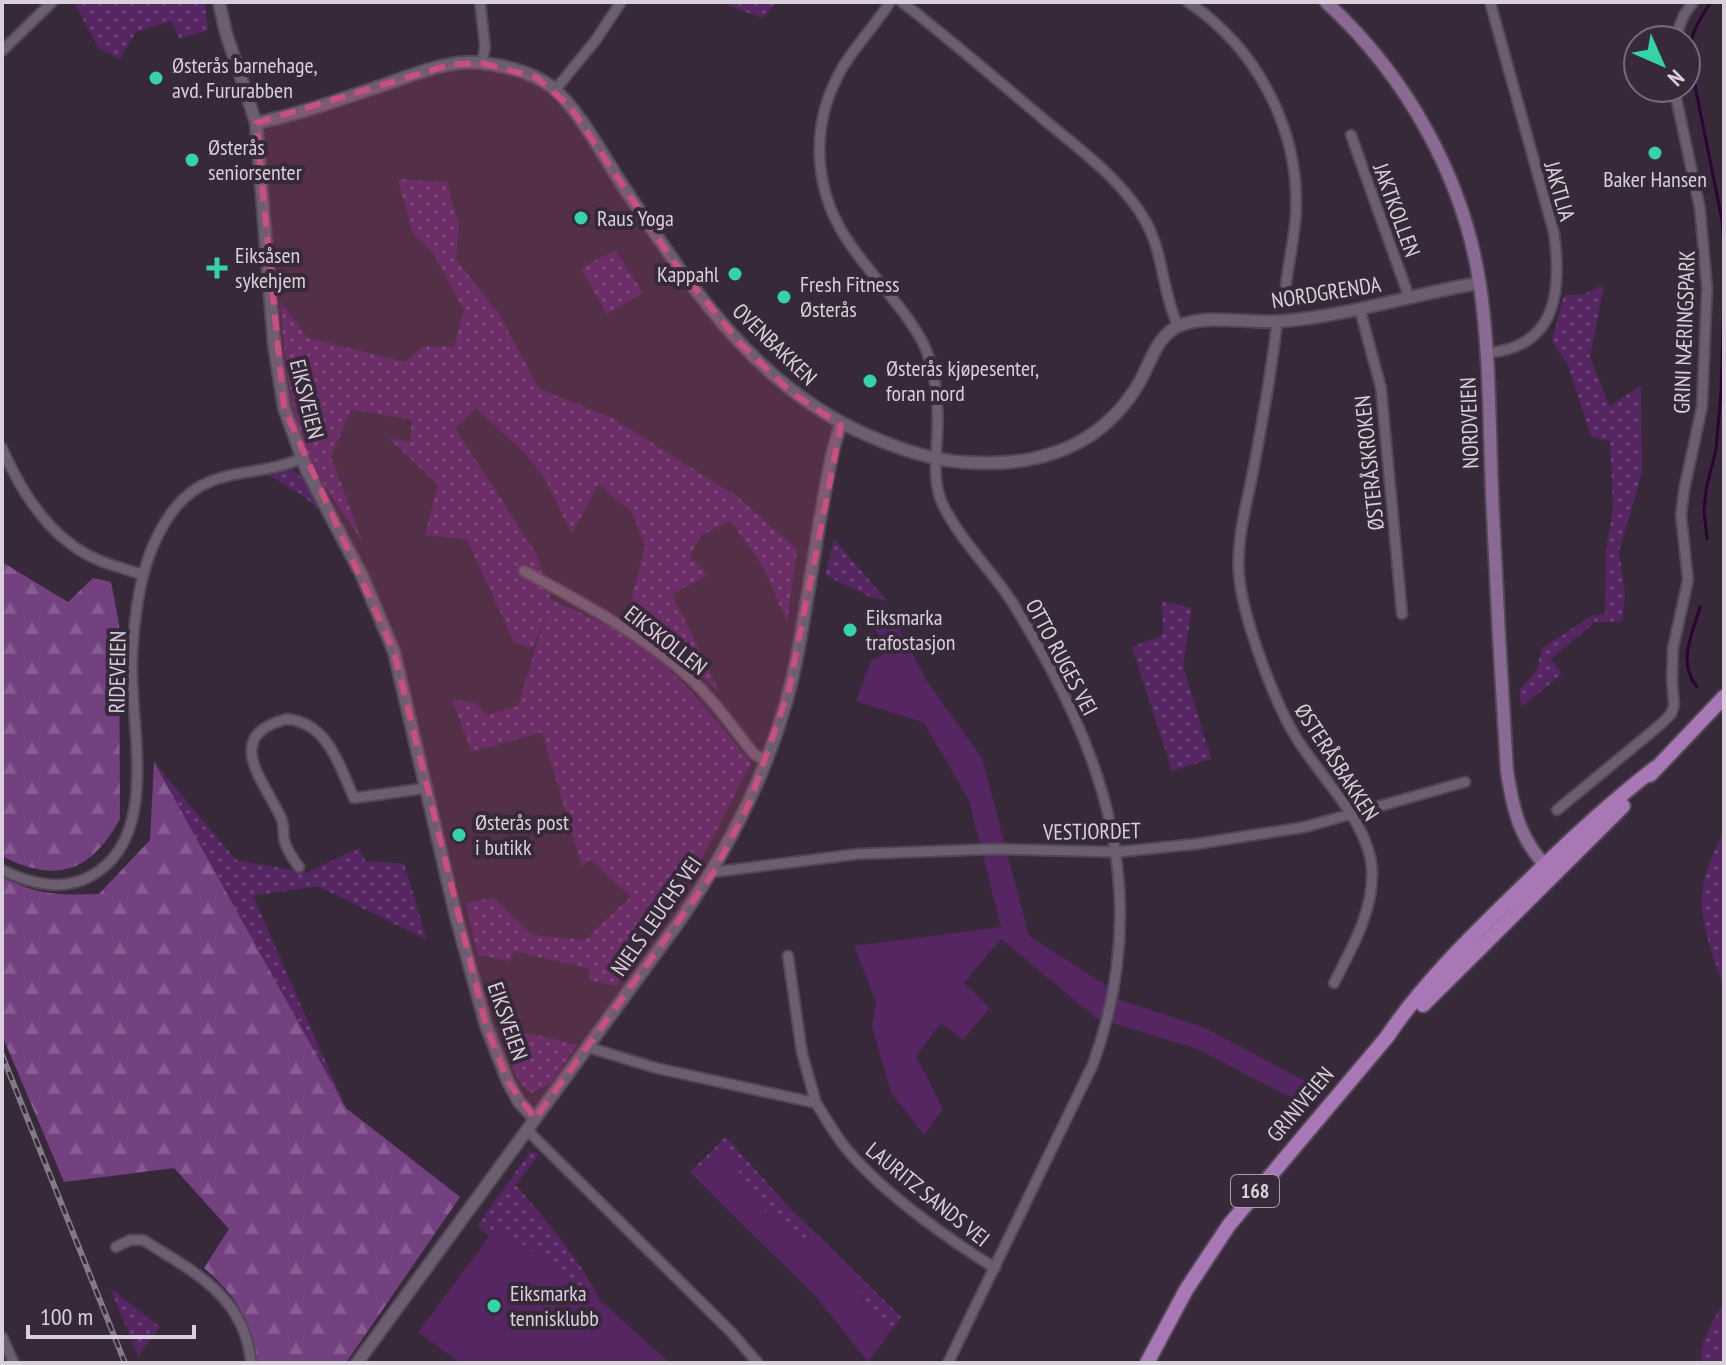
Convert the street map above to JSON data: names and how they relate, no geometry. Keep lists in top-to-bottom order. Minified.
{"streets":{"main road":["NORDVEIEN","GRINIVEIEN","168"],"street":["JAKTLIA","JAKTKOLLEN","NORDGRENDA","GRINI NÆRINGSPARK","OVENBAKKEN","EIKSVEIEN","ØSTERÅSKROKEN","EIKSKOLLEN","OTTO RUGES VEI","RIDEVEIEN","ØSTERÅSBAKKEN","VESTJORDET","NIELS LEUCHS VEI","LAURITZ SANDS VEI"]},"crossings":[["JAKTLIA","NORDVEIEN"],["JAKTKOLLEN","NORDGRENDA"],["NORDGRENDA","OVENBAKKEN"],["NORDGRENDA","NORDVEIEN"],["NORDGRENDA","ØSTERÅSKROKEN"],["NORDGRENDA","ØSTERÅSBAKKEN"],["OVENBAKKEN","EIKSVEIEN"],["OVENBAKKEN","OTTO RUGES VEI"],["OVENBAKKEN","NIELS LEUCHS VEI"],["EIKSVEIEN","RIDEVEIEN"],["EIKSVEIEN","NIELS LEUCHS VEI"],["NORDVEIEN","GRINIVEIEN"],["EIKSKOLLEN","NIELS LEUCHS VEI"],["OTTO RUGES VEI","VESTJORDET"],["OTTO RUGES VEI","LAURITZ SANDS VEI"],["ØSTERÅSBAKKEN","VESTJORDET"],["VESTJORDET","NIELS LEUCHS VEI"]],"places":{"other":["Østerås barnehage, avd. Fururabben","Baker Hansen","Østerås seniorsenter","Raus Yoga","Kappahl","Fresh Fitness Østerås","Østerås kjøpesenter, foran nord","Eiksmarka trafostasjon","Østerås post i butikk","Eiksmarka tennisklubb"],"health":["Eiksåsen sykehjem"]},"scale_bar":"100 m","north":"bottom right"}
